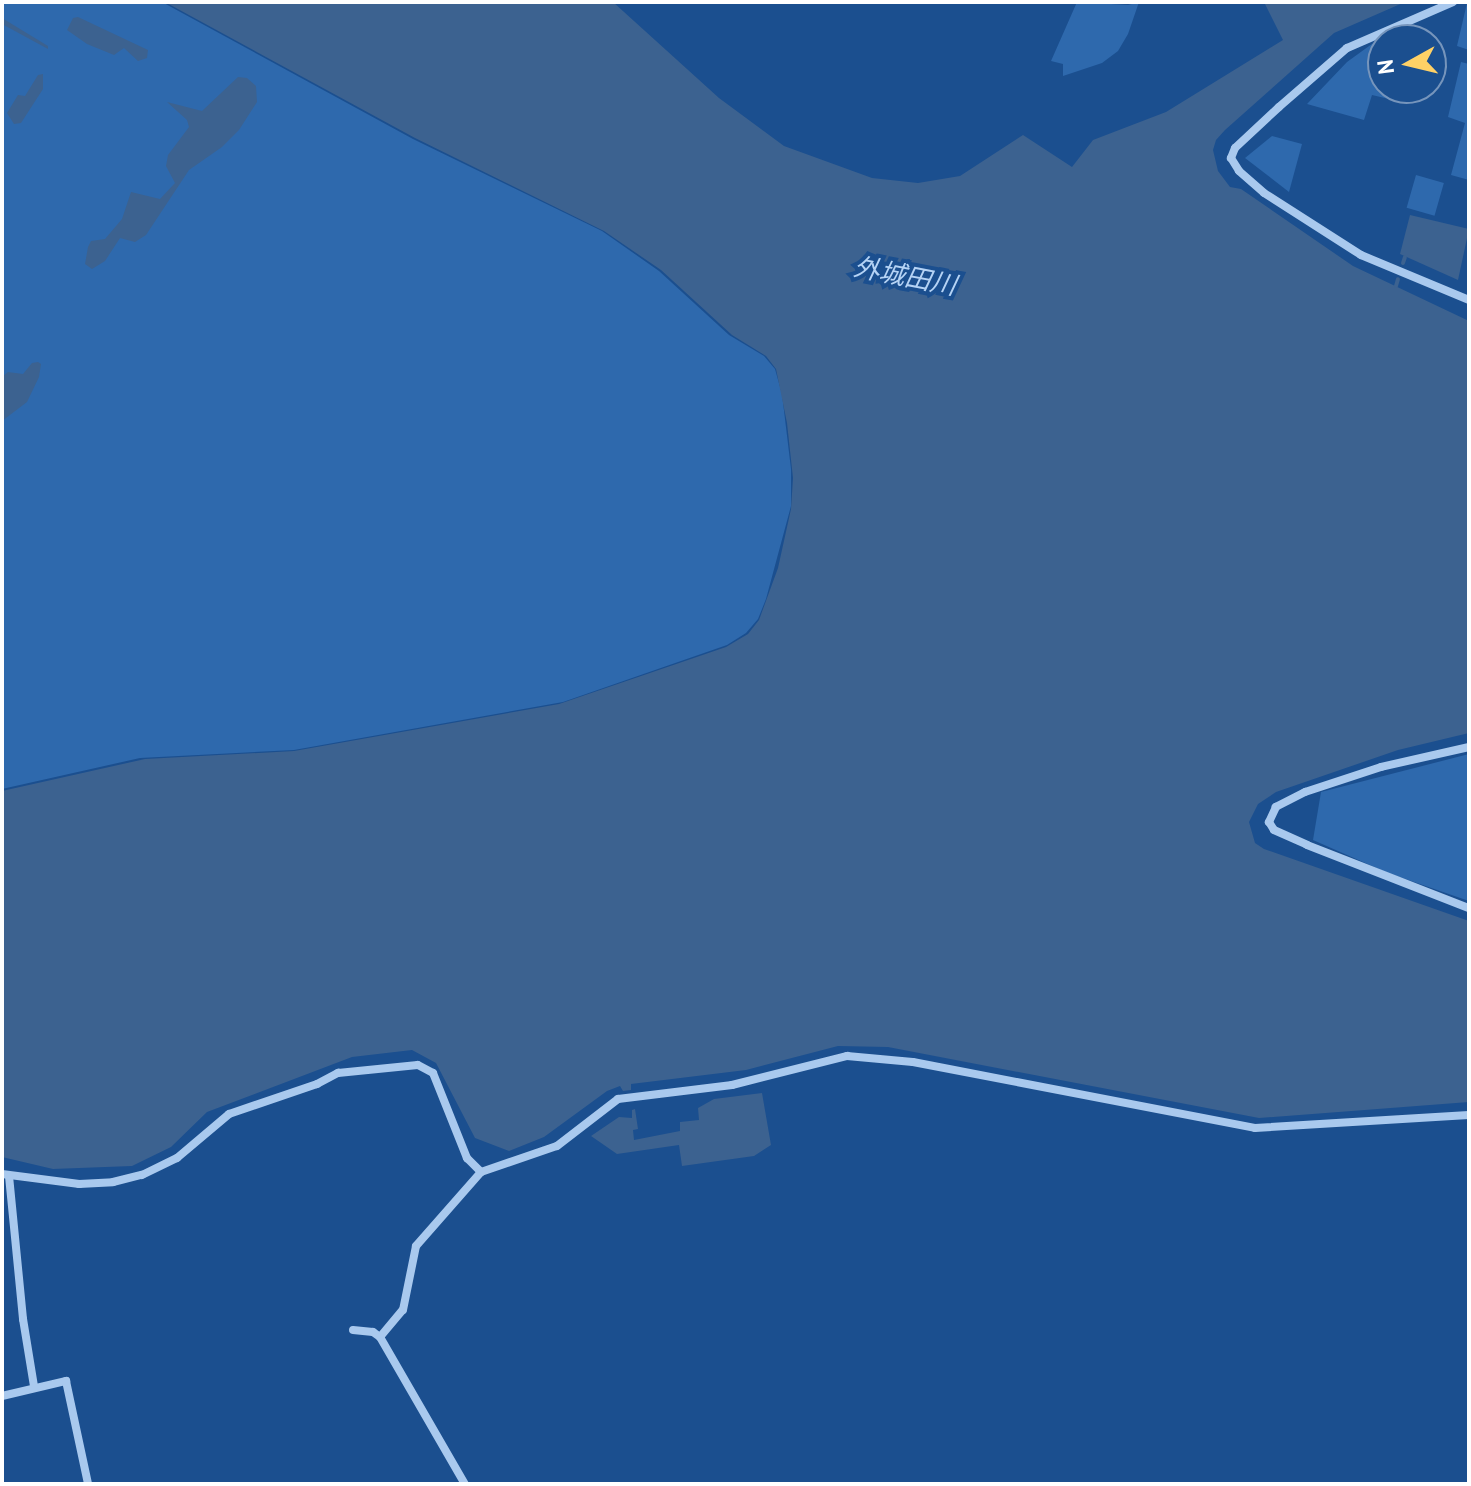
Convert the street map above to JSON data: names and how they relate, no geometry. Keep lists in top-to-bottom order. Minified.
{"water":["外城田川"],"north":"left"}
